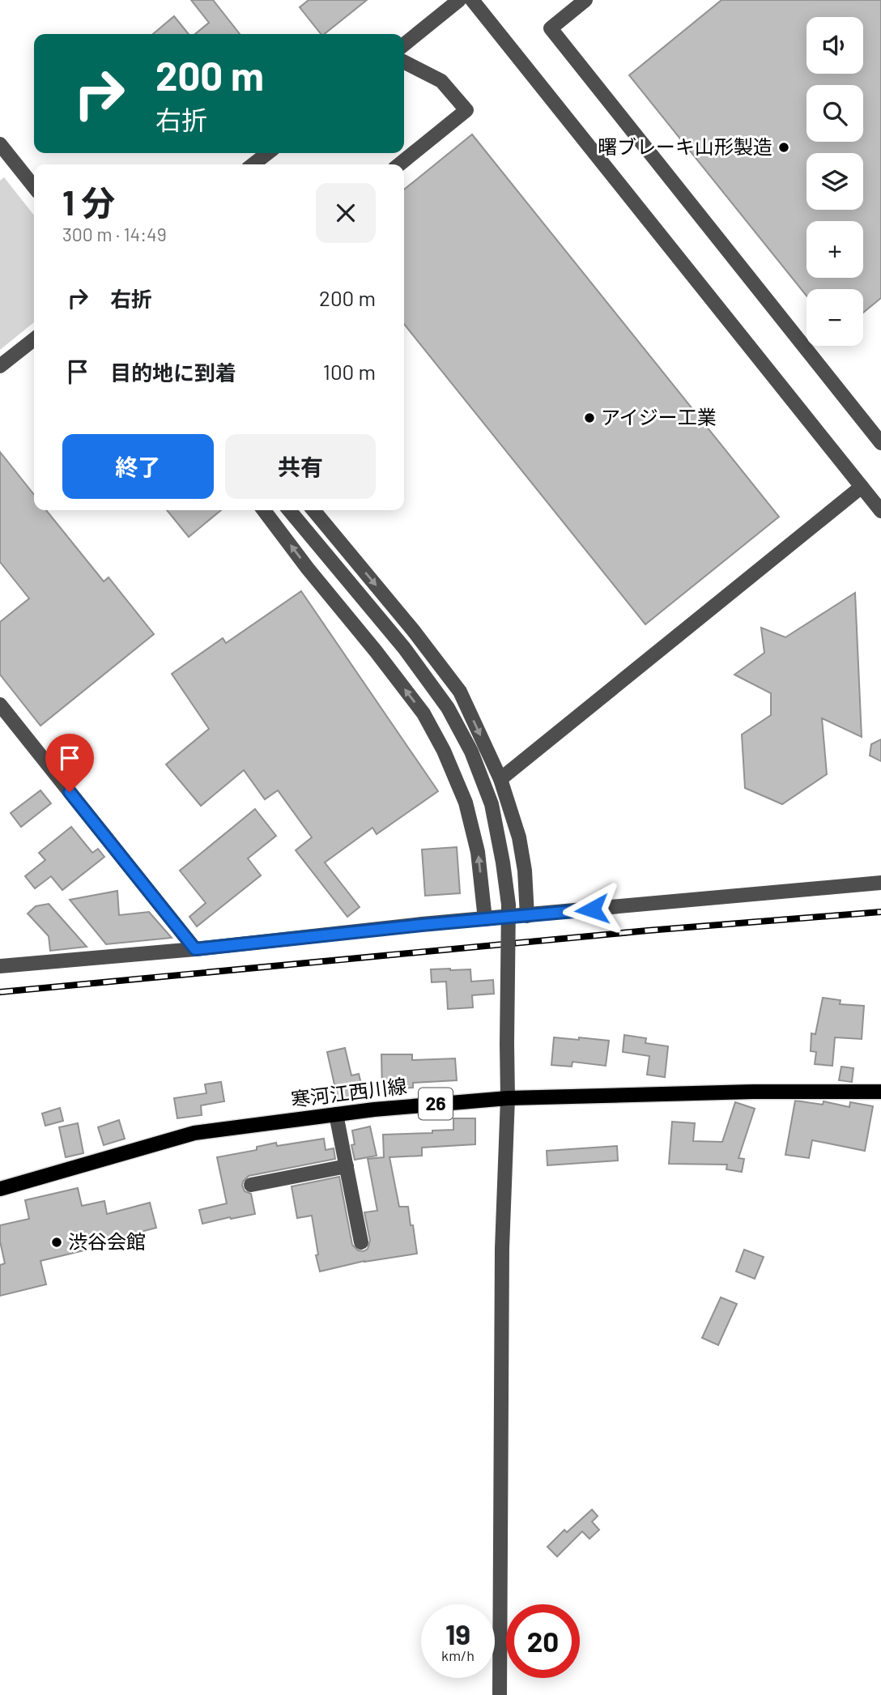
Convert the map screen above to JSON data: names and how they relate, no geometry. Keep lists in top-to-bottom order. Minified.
{"streets":{"main road":["寒河江西川線","26"]},"places":["曙ブレーキ山形製造","アイジー工業","渋谷会館"],"page":{"map_buttons":["+","−"],"turn":["200 m","右折"],"heading":["1 分","300 m · 14:49"],"list":[{"name":"右折","value":"200 m"},{"name":"目的地に到着","value":"100 m"}],"buttons":["終了","共有"],"speed":"19 km/h","limit":"20"}}
